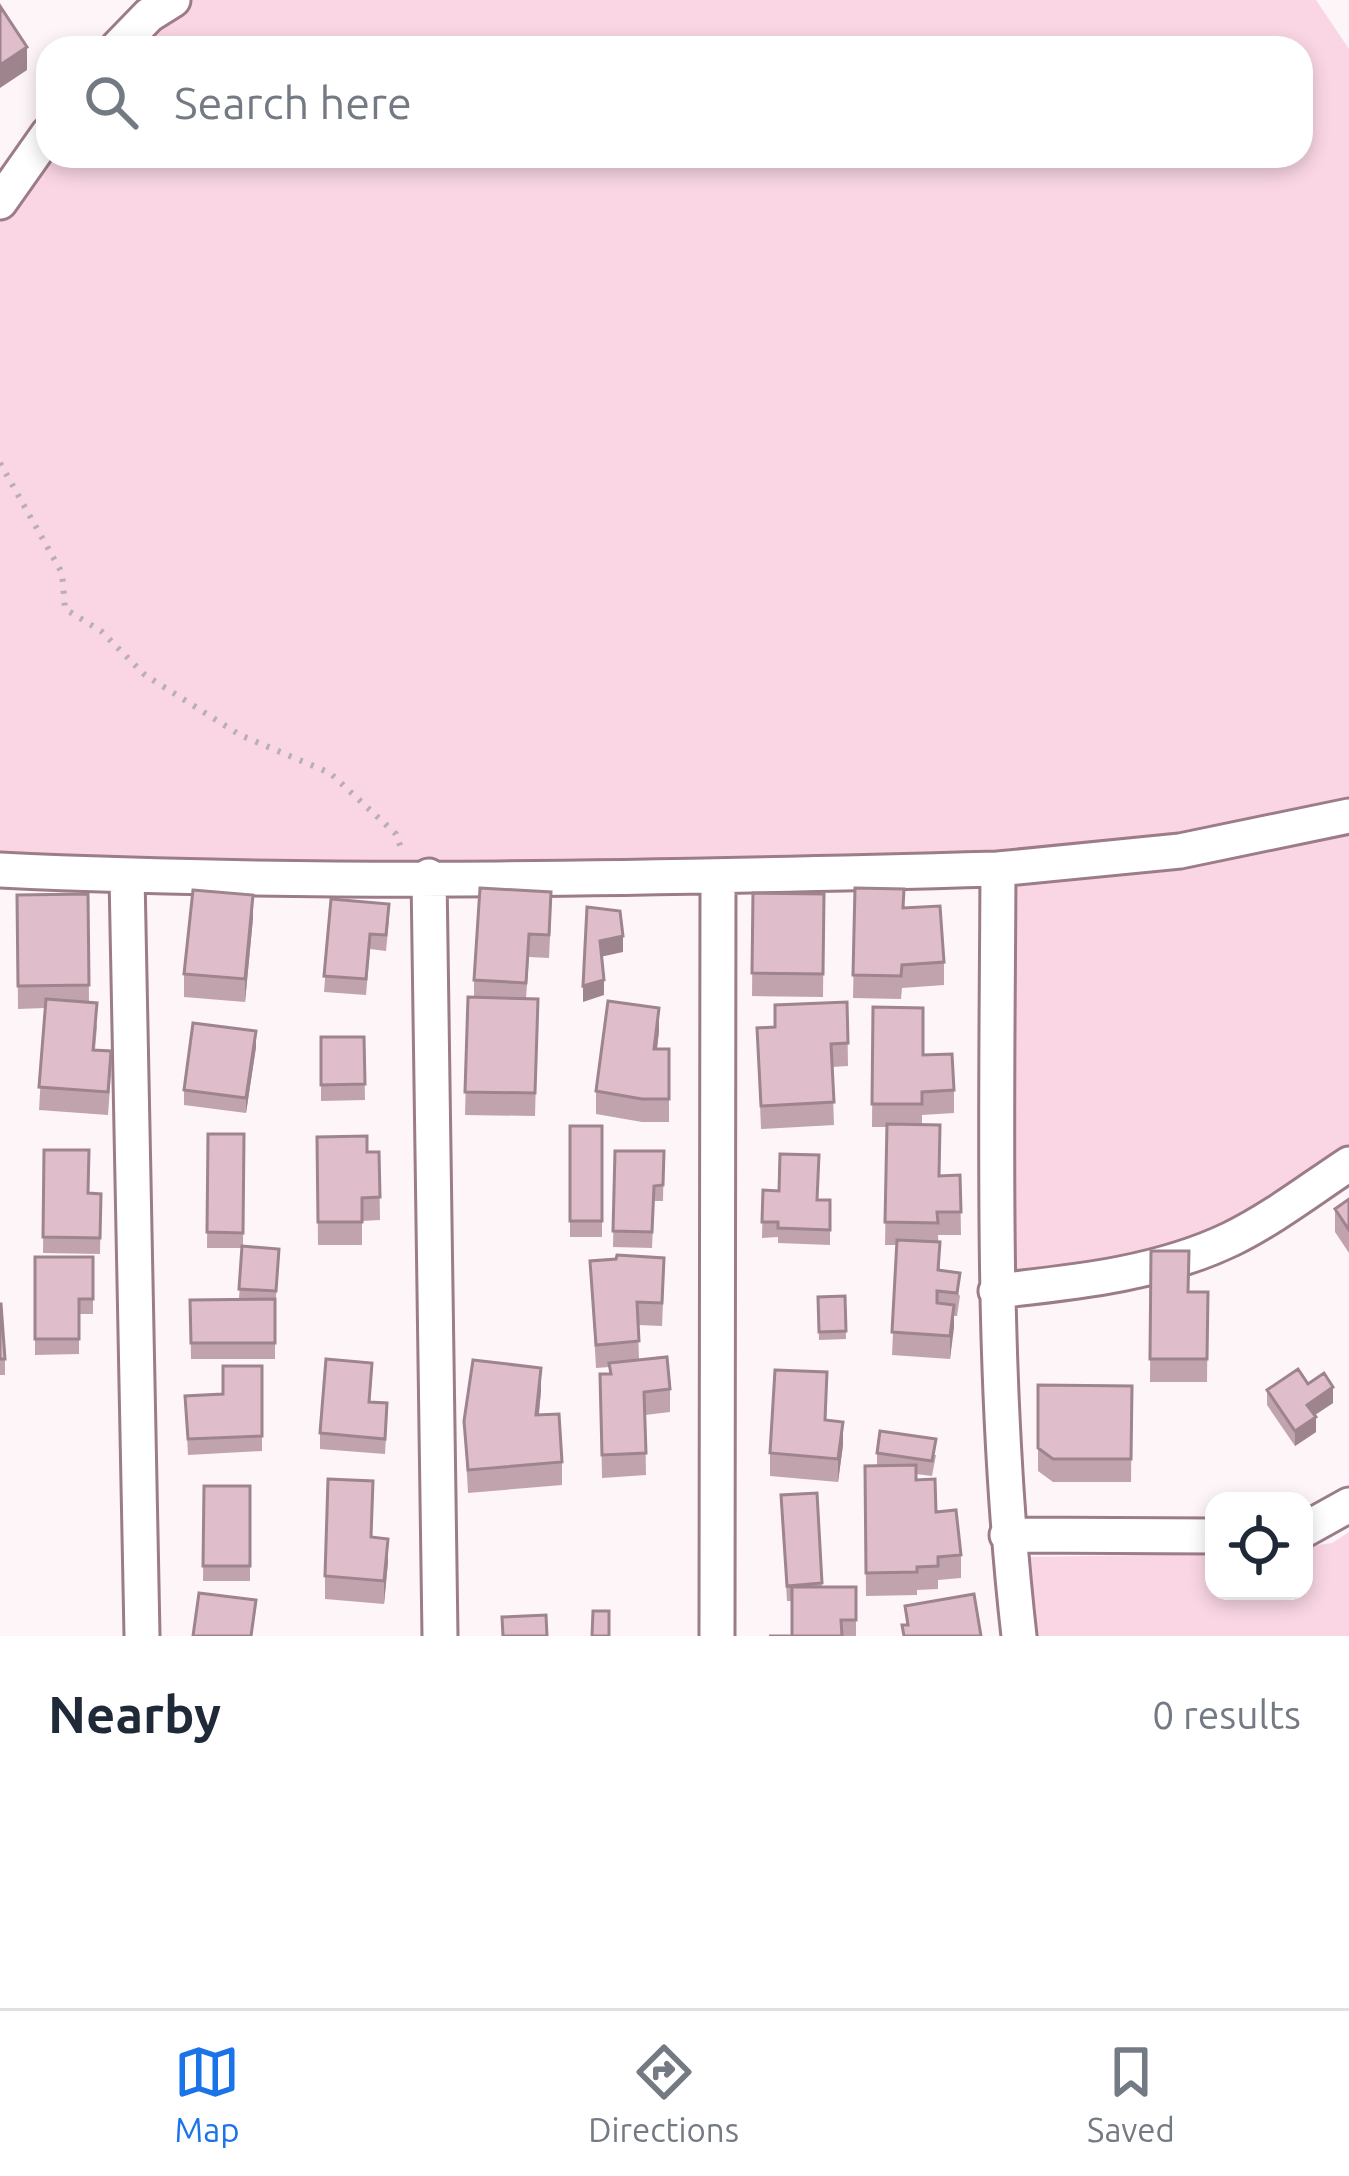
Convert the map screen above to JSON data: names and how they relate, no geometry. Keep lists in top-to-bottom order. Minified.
{"page":{"search":"Search here","heading":["Nearby","0 results"],"nav":["Map","Directions","Saved"]}}
